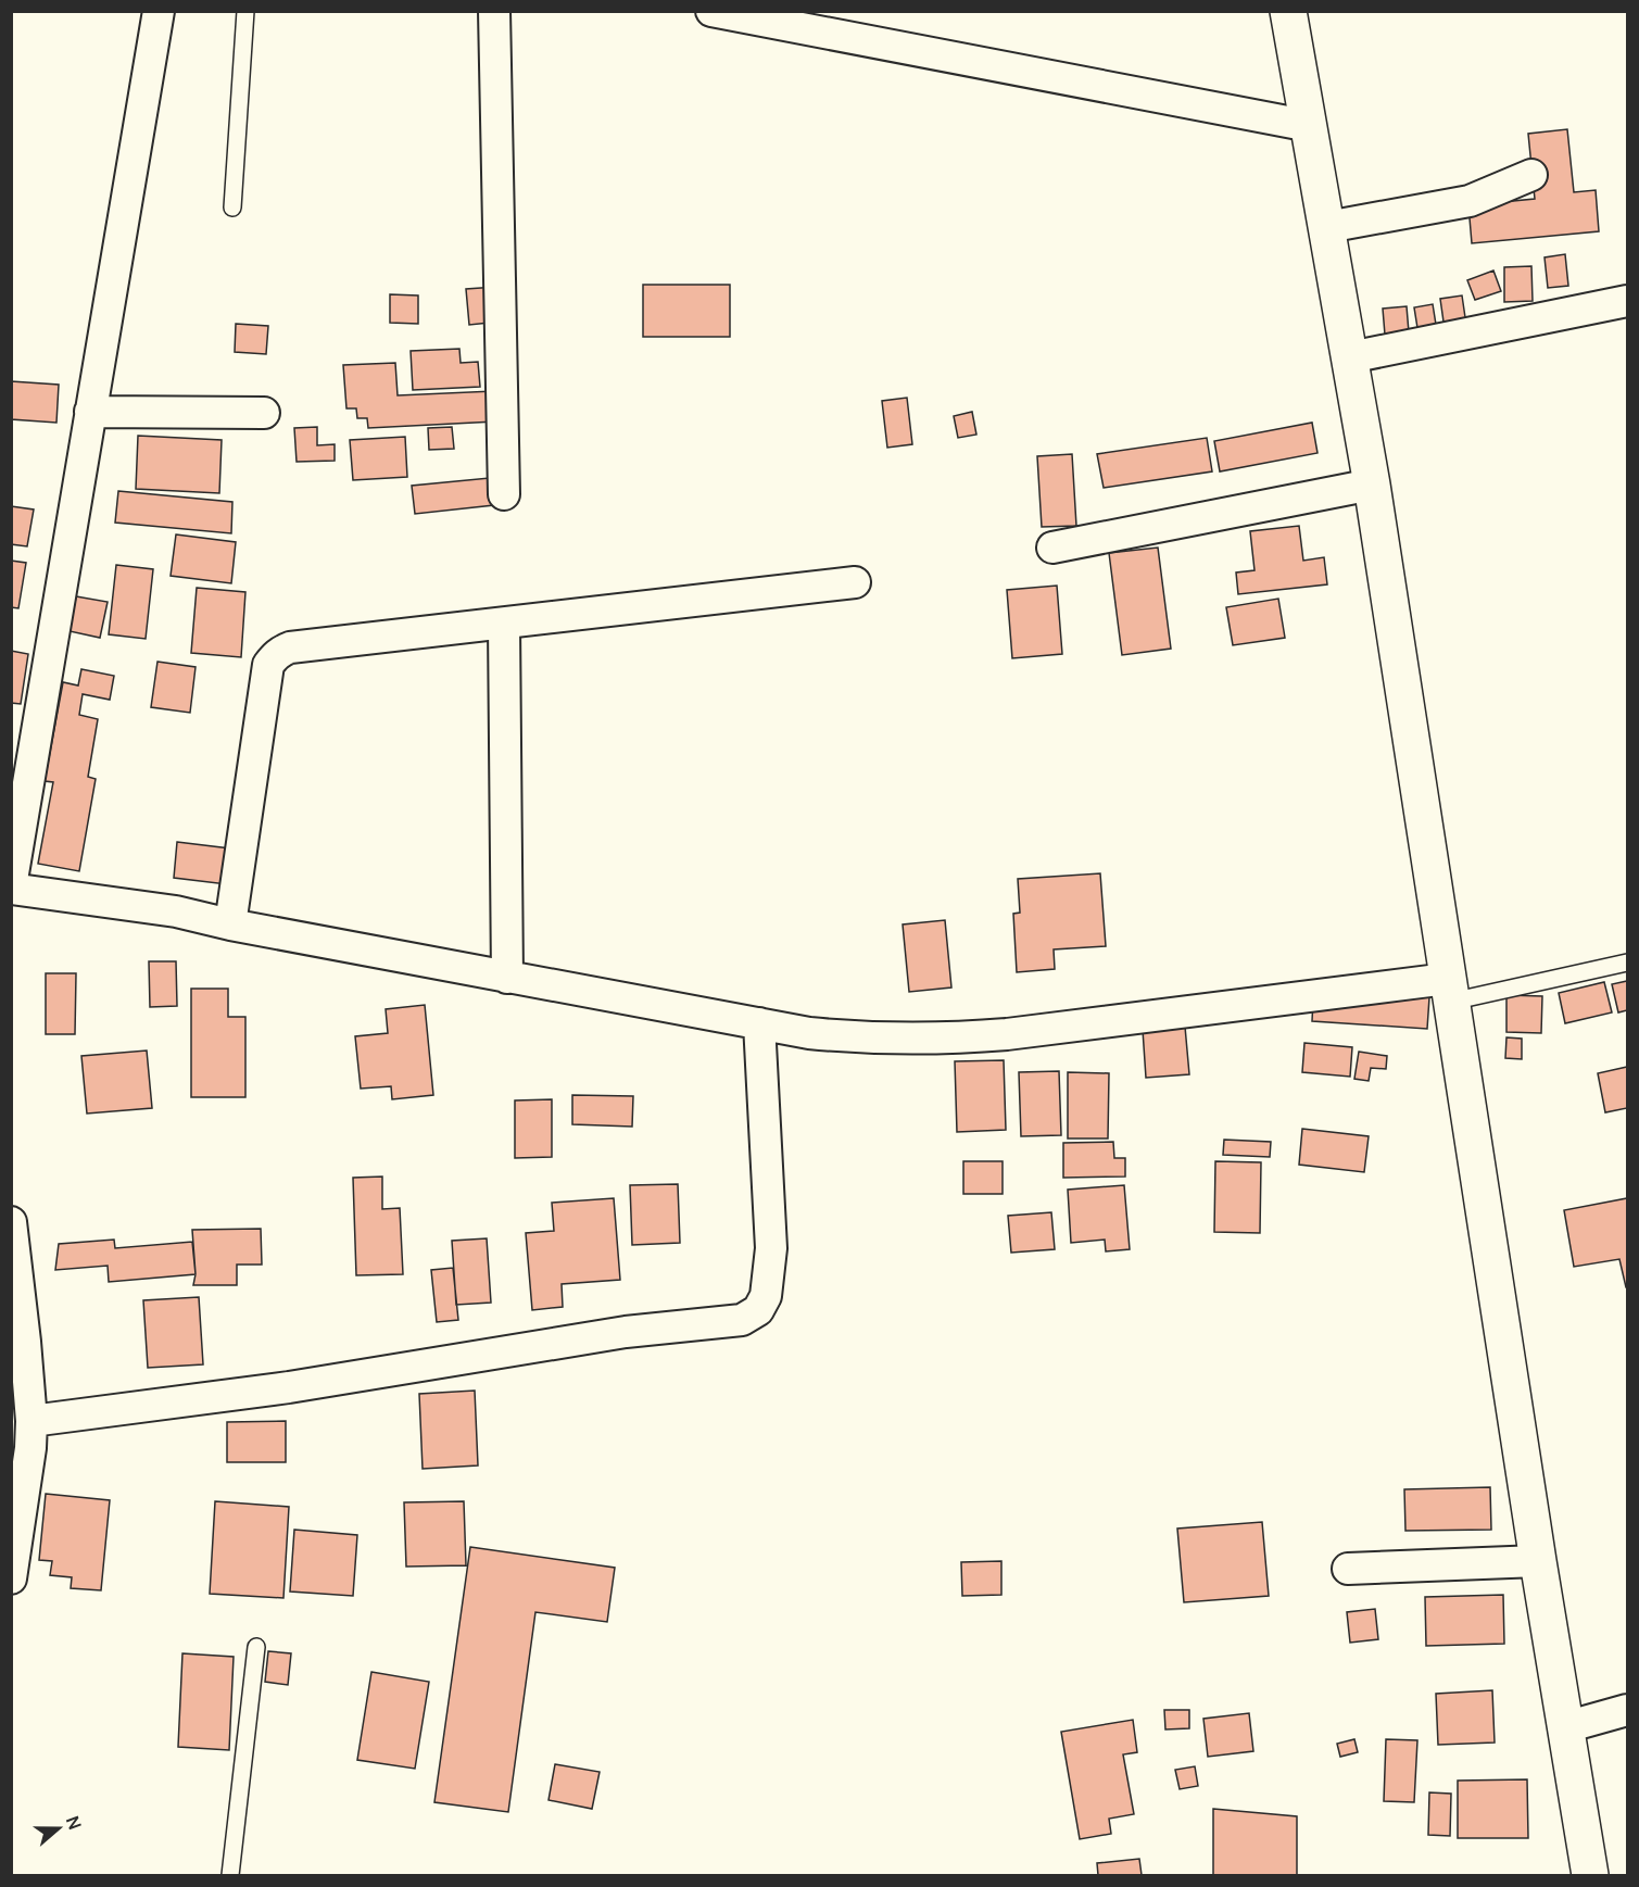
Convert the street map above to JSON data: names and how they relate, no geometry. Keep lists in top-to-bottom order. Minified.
{"north":"right"}
